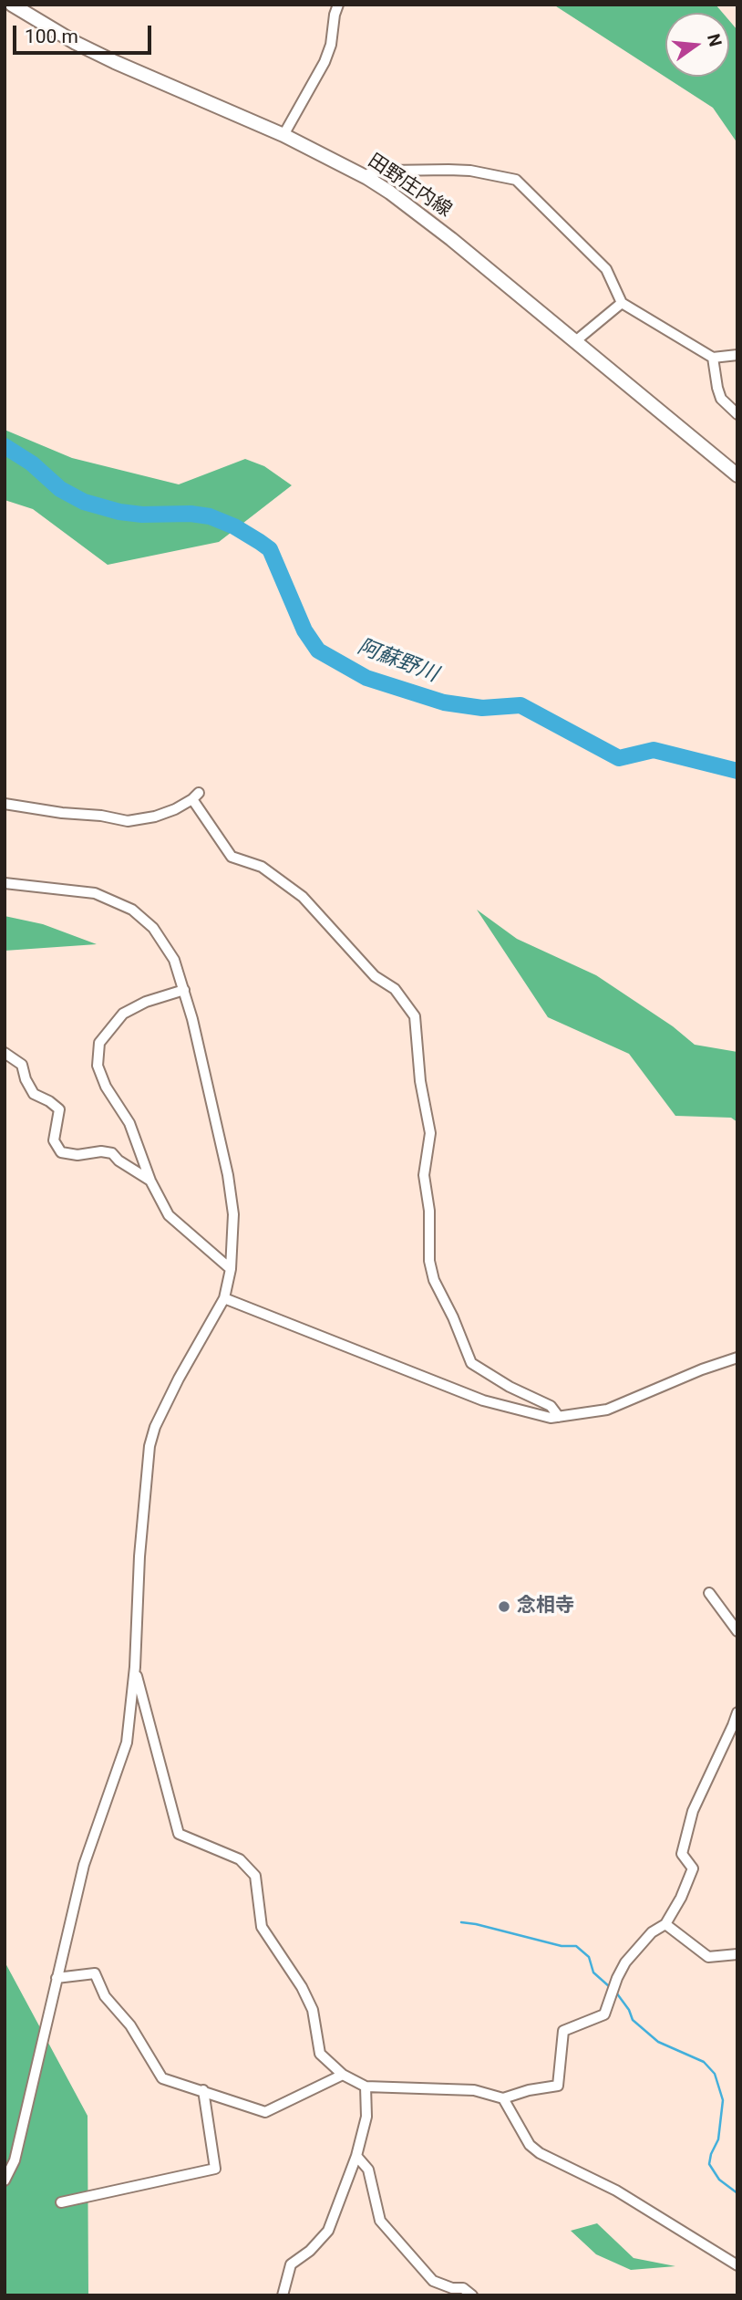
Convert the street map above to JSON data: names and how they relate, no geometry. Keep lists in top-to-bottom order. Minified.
{"streets":{"main road":["田野庄内線"]},"water":["阿蘇野川"],"places":["念相寺"],"scale_bar":"100 m","north":"right"}
